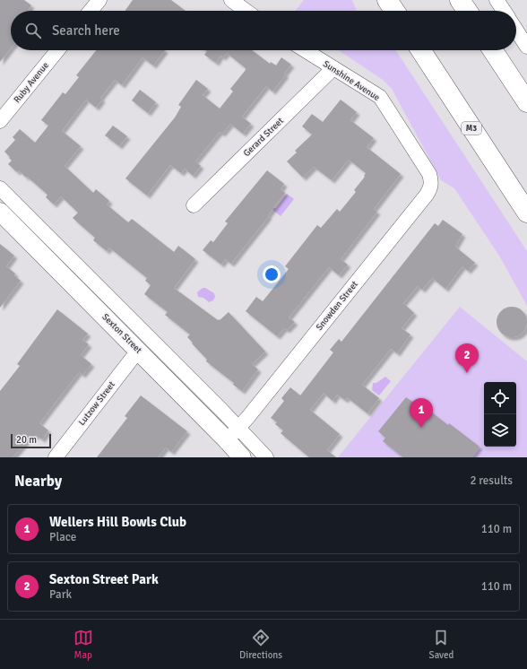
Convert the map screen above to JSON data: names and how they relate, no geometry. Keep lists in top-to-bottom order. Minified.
{"streets":{"highway":["M3"],"main road":["Sexton Street"],"street":["Sunshine Avenue","Ruby Avenue","Gerard Street","Snowden Street","Lutzow Street"]},"crossings":[["Sunshine Avenue","Gerard Street"],["Sunshine Avenue","Snowden Street"],["Snowden Street","Sexton Street"],["Sexton Street","Lutzow Street"]],"scale_bar":"20 m","page":{"search":"Search here","pins":["2","1"],"scale":"20 m","heading":["Nearby","2 results"],"list":[{"mark":"1","name":"Wellers Hill Bowls Club","note":"Place","value":"110 m"},{"mark":"2","name":"Sexton Street Park","note":"Park","value":"110 m"}],"nav":["Map","Directions","Saved"]}}
